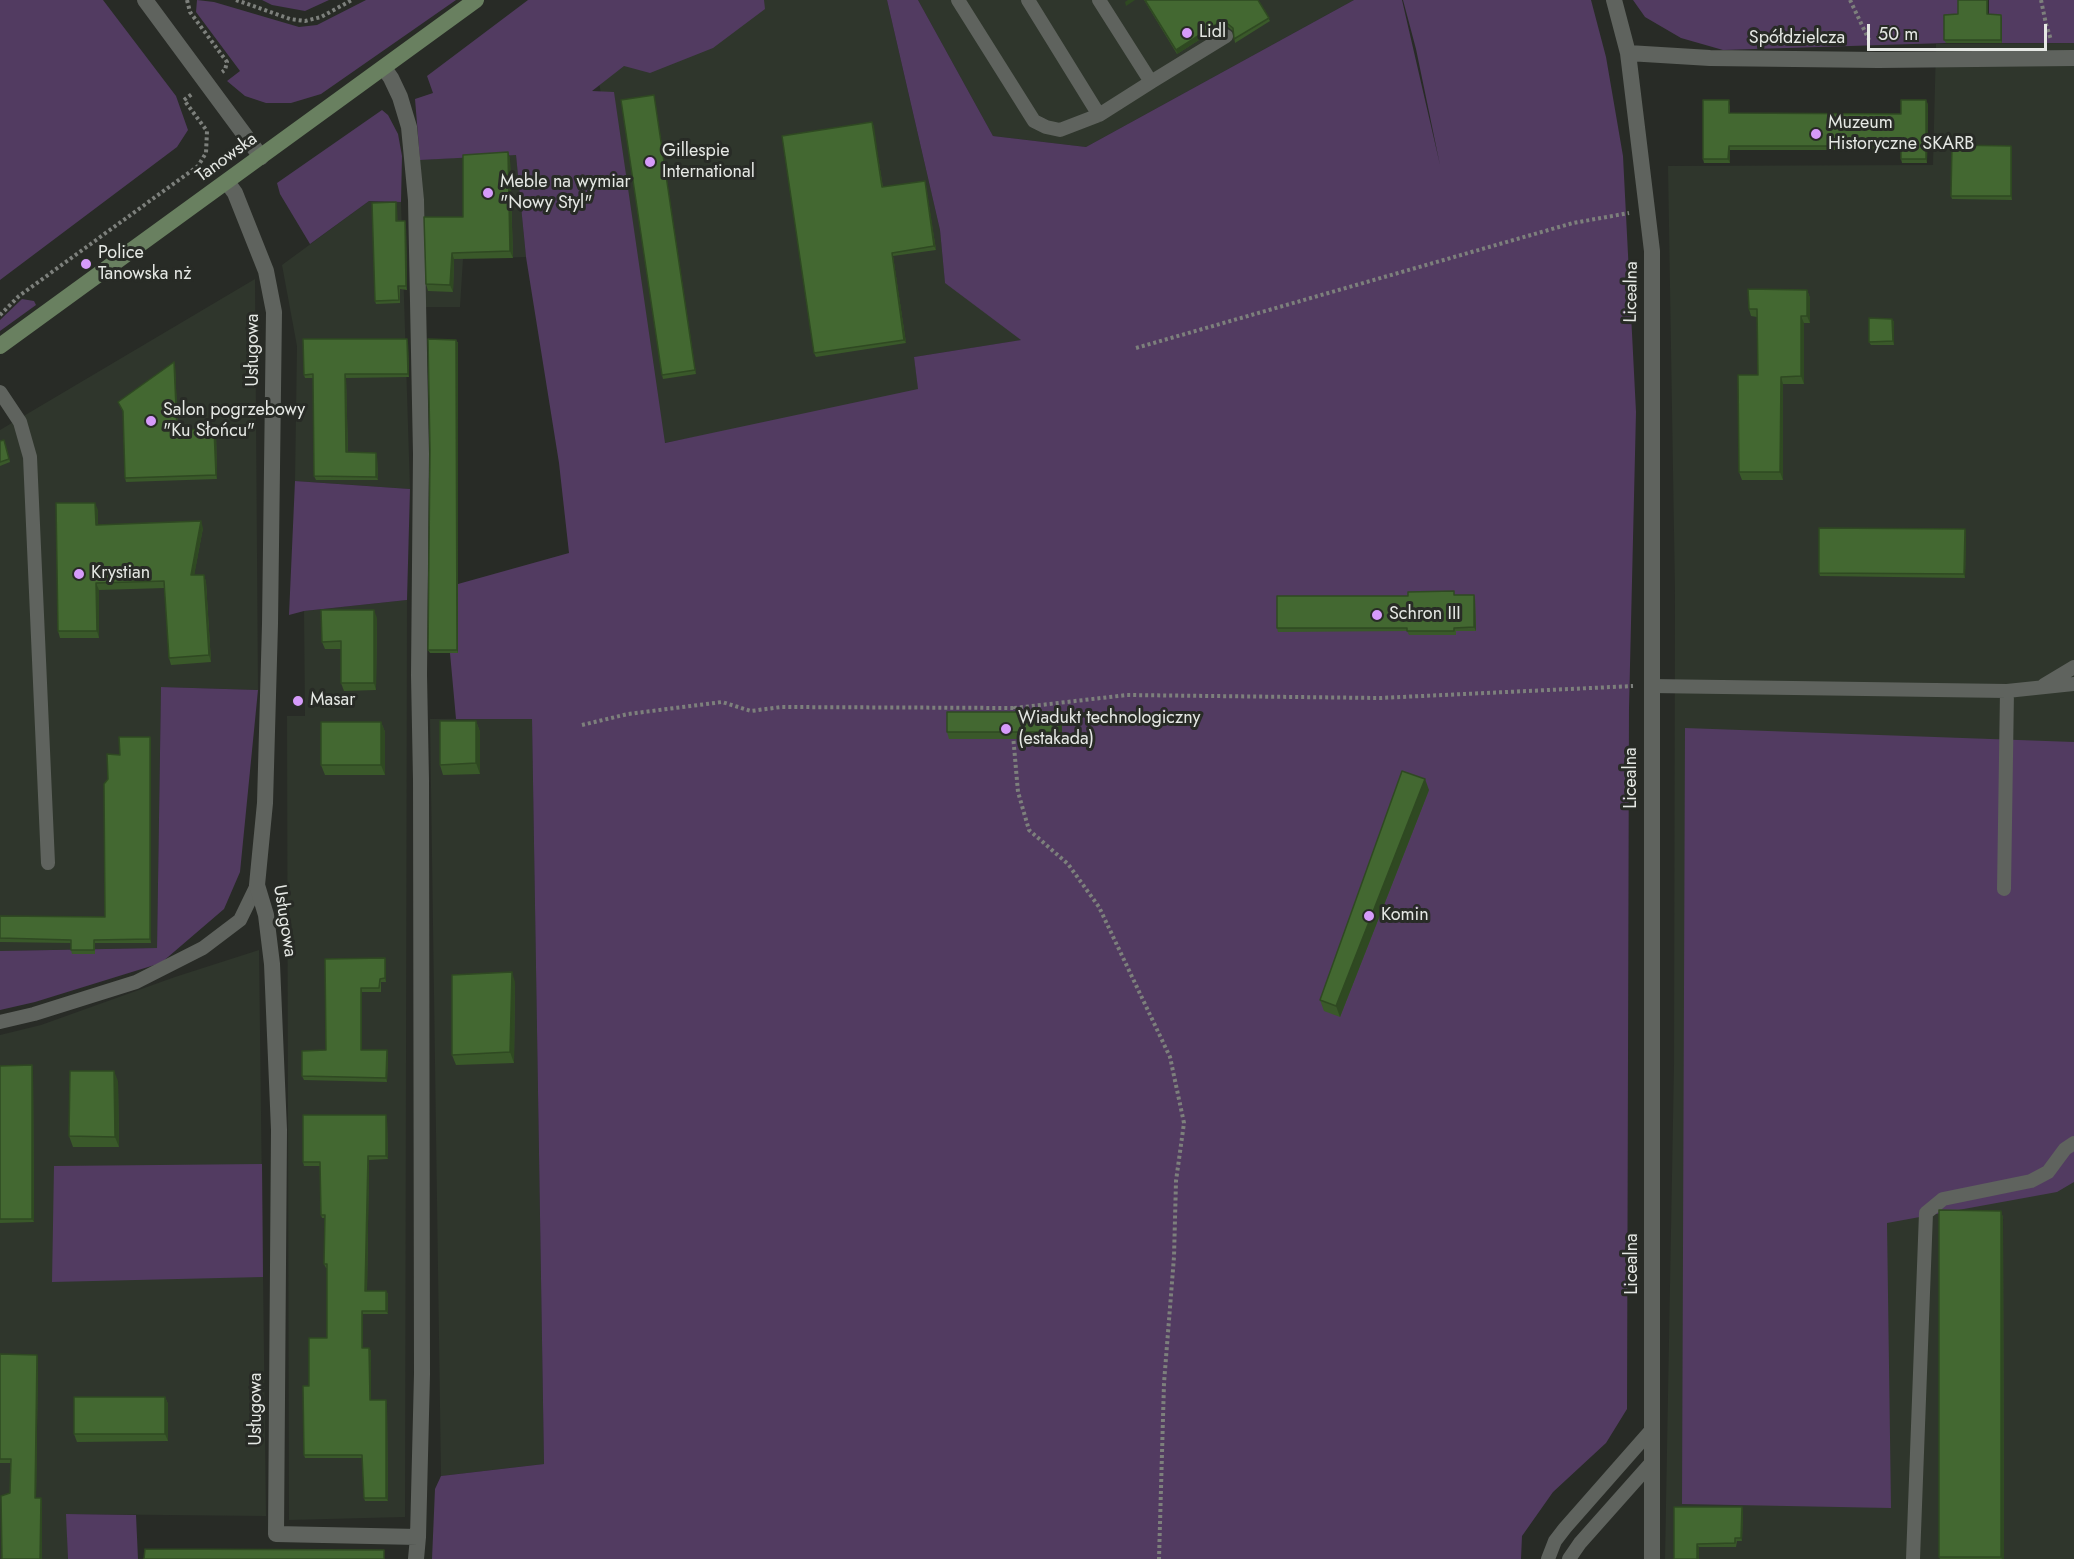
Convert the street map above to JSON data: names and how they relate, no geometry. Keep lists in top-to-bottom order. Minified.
{"streets":{"main road":["Tanowska"],"street":["Spółdzielcza","Licealna","Usługowa"]},"crossings":[["Spółdzielcza","Licealna"],["Tanowska","Usługowa"]],"places":["Lidl","Muzeum Historyczne SKARB","Gillespie International","Meble na wymiar \"Nowy Styl\"","Police Tanowska nż","Salon pogrzebowy \"Ku Słońcu\"","Krystian","Schron III","Masar","Wiadukt technologiczny (estakada)","Komin"],"scale_bar":"50 m"}
